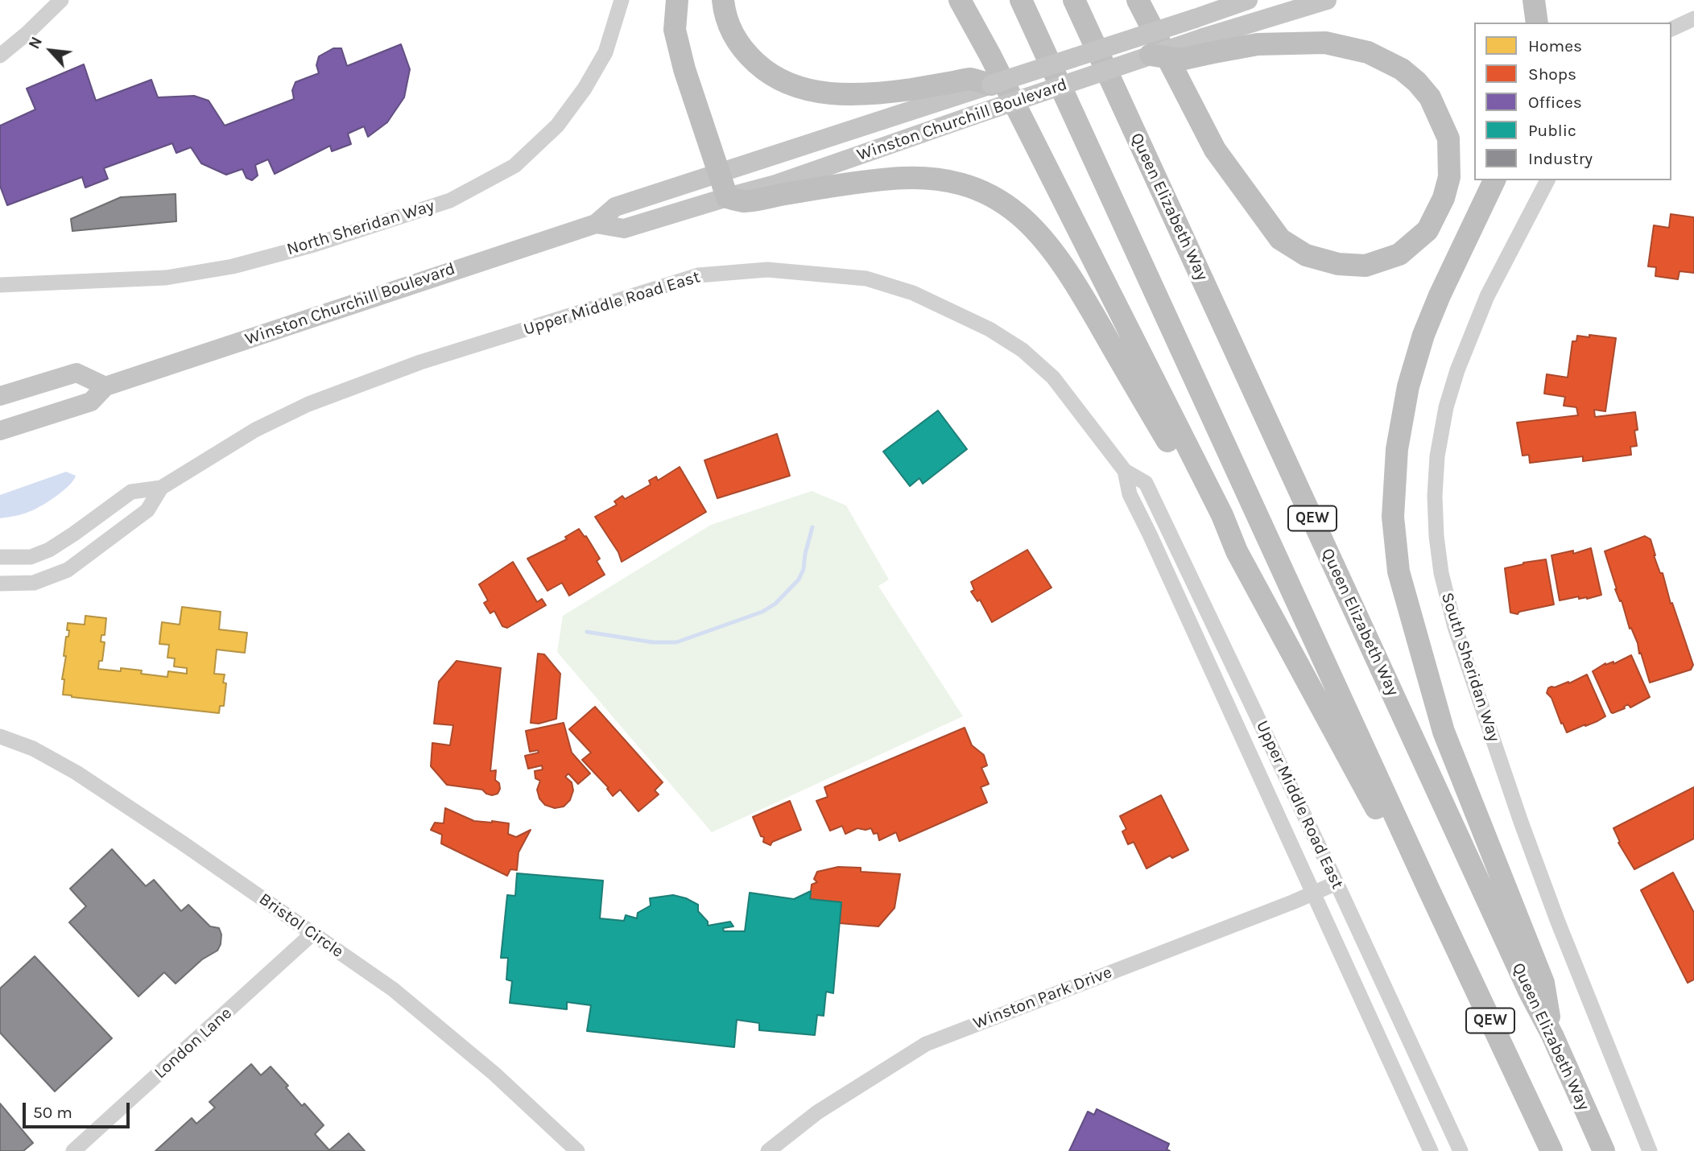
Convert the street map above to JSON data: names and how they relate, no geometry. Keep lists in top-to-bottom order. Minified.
{"streets":{"highway":["Queen Elizabeth Way","QEW"],"main road":["Winston Churchill Boulevard"],"street":["North Sheridan Way","Upper Middle Road East","South Sheridan Way","Bristol Circle","Winston Park Drive","London Lane"]},"crossings":[["Upper Middle Road East","Winston Park Drive"],["Bristol Circle","London Lane"]],"legend":["Homes","Shops","Offices","Public","Industry"],"scale_bar":"50 m","north":"top left"}
